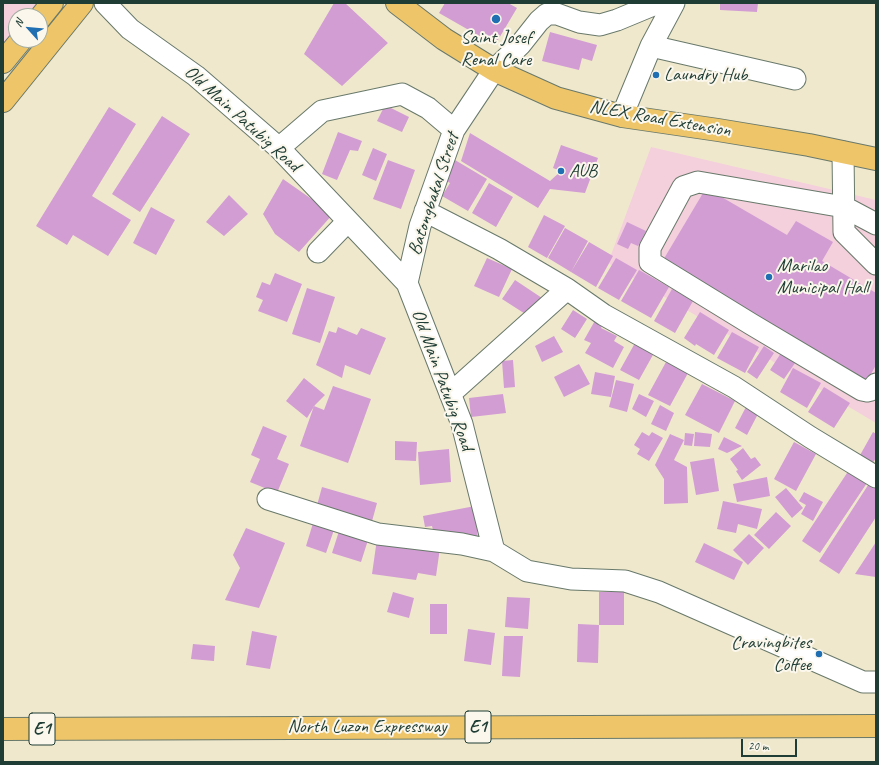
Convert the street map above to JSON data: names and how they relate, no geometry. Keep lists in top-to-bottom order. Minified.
{"streets":{"main road":["NLEX Road Extension","North Luzon Expressway","E1"],"street":["Old Main Patubig Road","Batongbakal Street"]},"crossings":[["Old Main Patubig Road","Batongbakal Street"],["NLEX Road Extension","Batongbakal Street"]],"places":["Saint Josef Renal Care","Laundry Hub","AUB","Marilao Municipal Hall","Cravingbites Coffee"],"scale_bar":"20 m","north":"top left"}
